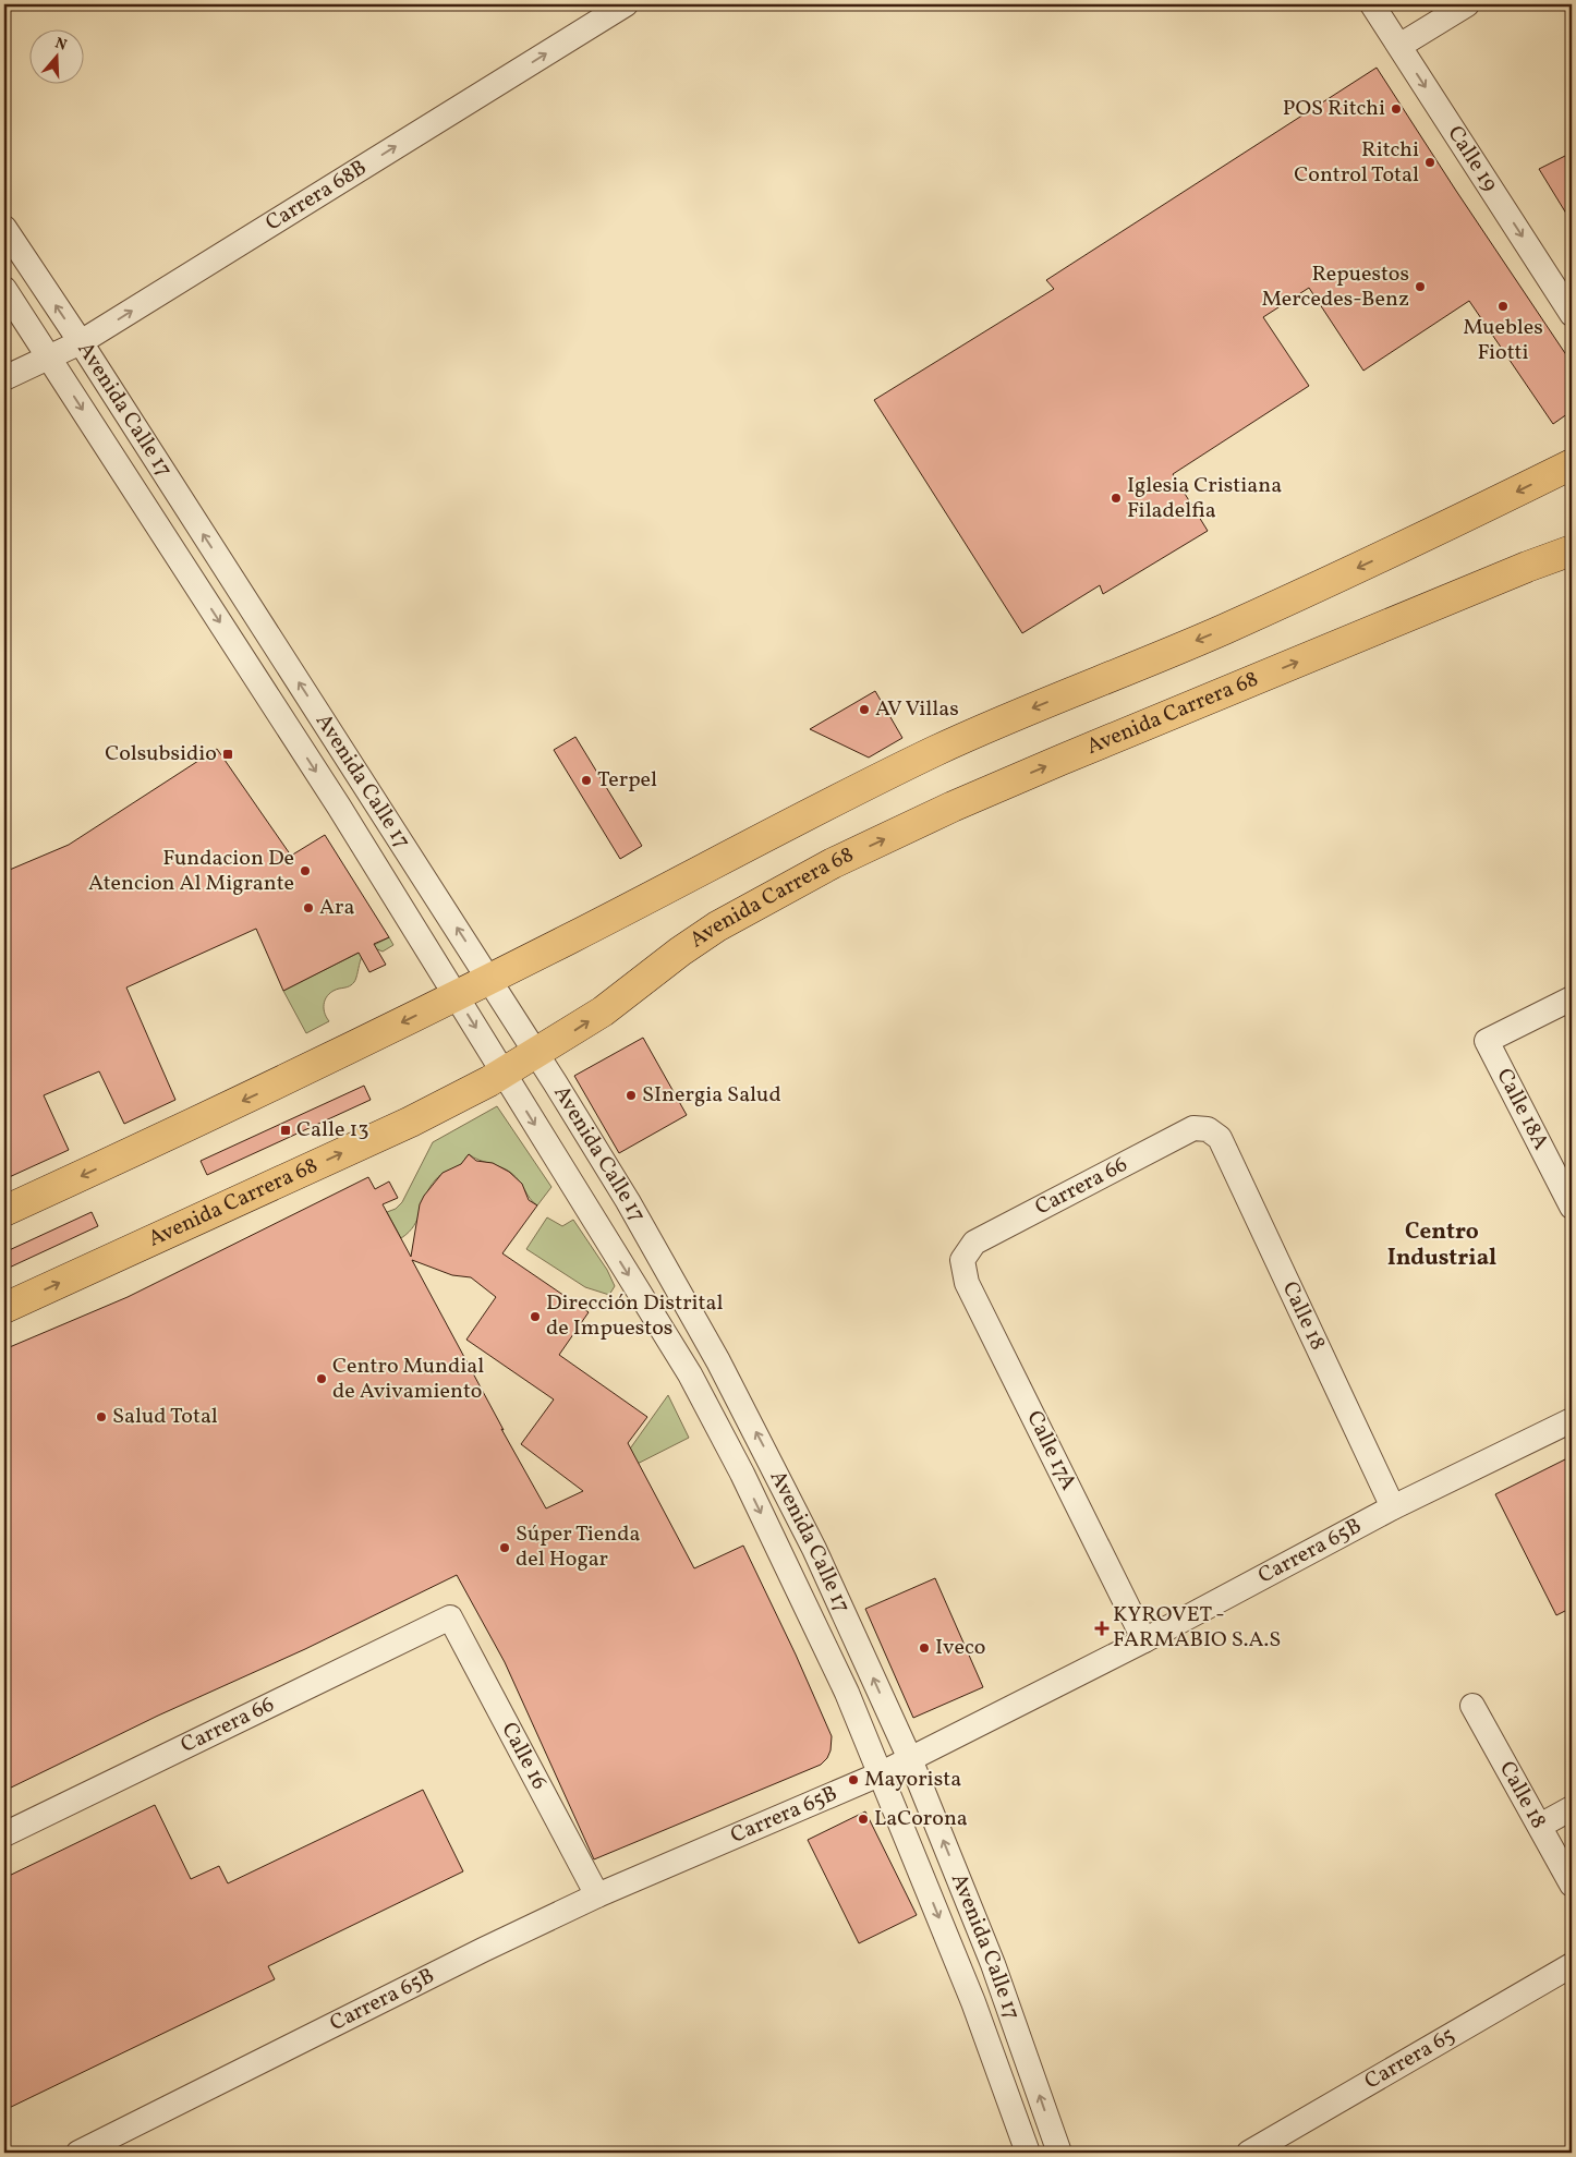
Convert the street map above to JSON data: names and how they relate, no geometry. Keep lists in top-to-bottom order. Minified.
{"streets":{"main road":["Avenida Carrera 68"],"street":["Calle 19","Carrera 68B","Avenida Calle 17","Calle 18A","Carrera 66","Calle 18","Calle 17A","Carrera 65B","Calle 16","Carrera 65"]},"crossings":[["Carrera 68B","Avenida Calle 17"],["Avenida Calle 17","Avenida Carrera 68"],["Avenida Calle 17","Carrera 65B"],["Carrera 66","Calle 18"],["Carrera 66","Calle 17A"],["Carrera 66","Calle 16"],["Calle 18","Carrera 65B"],["Calle 17A","Carrera 65B"],["Carrera 65B","Calle 16"]],"one_way":["Calle 19","Carrera 68B"],"districts":["Centro Industrial"],"places":{"other":["POS Ritchi","Ritchi Control Total","Repuestos Mercedes-Benz","Muebles Fiotti","Iglesia Cristiana Filadelfia","AV Villas","Terpel","Fundacion De Atencion Al Migrante","Ara","SInergia Salud","Dirección Distrital de Impuestos","Centro Mundial de Avivamiento","Salud Total","Súper Tienda del Hogar","Iveco","Mayorista","LaCorona"],"transit":["Colsubsidio","Calle 13"],"health":["KYROVET - FARMABIO S.A.S"]},"north":"top"}
